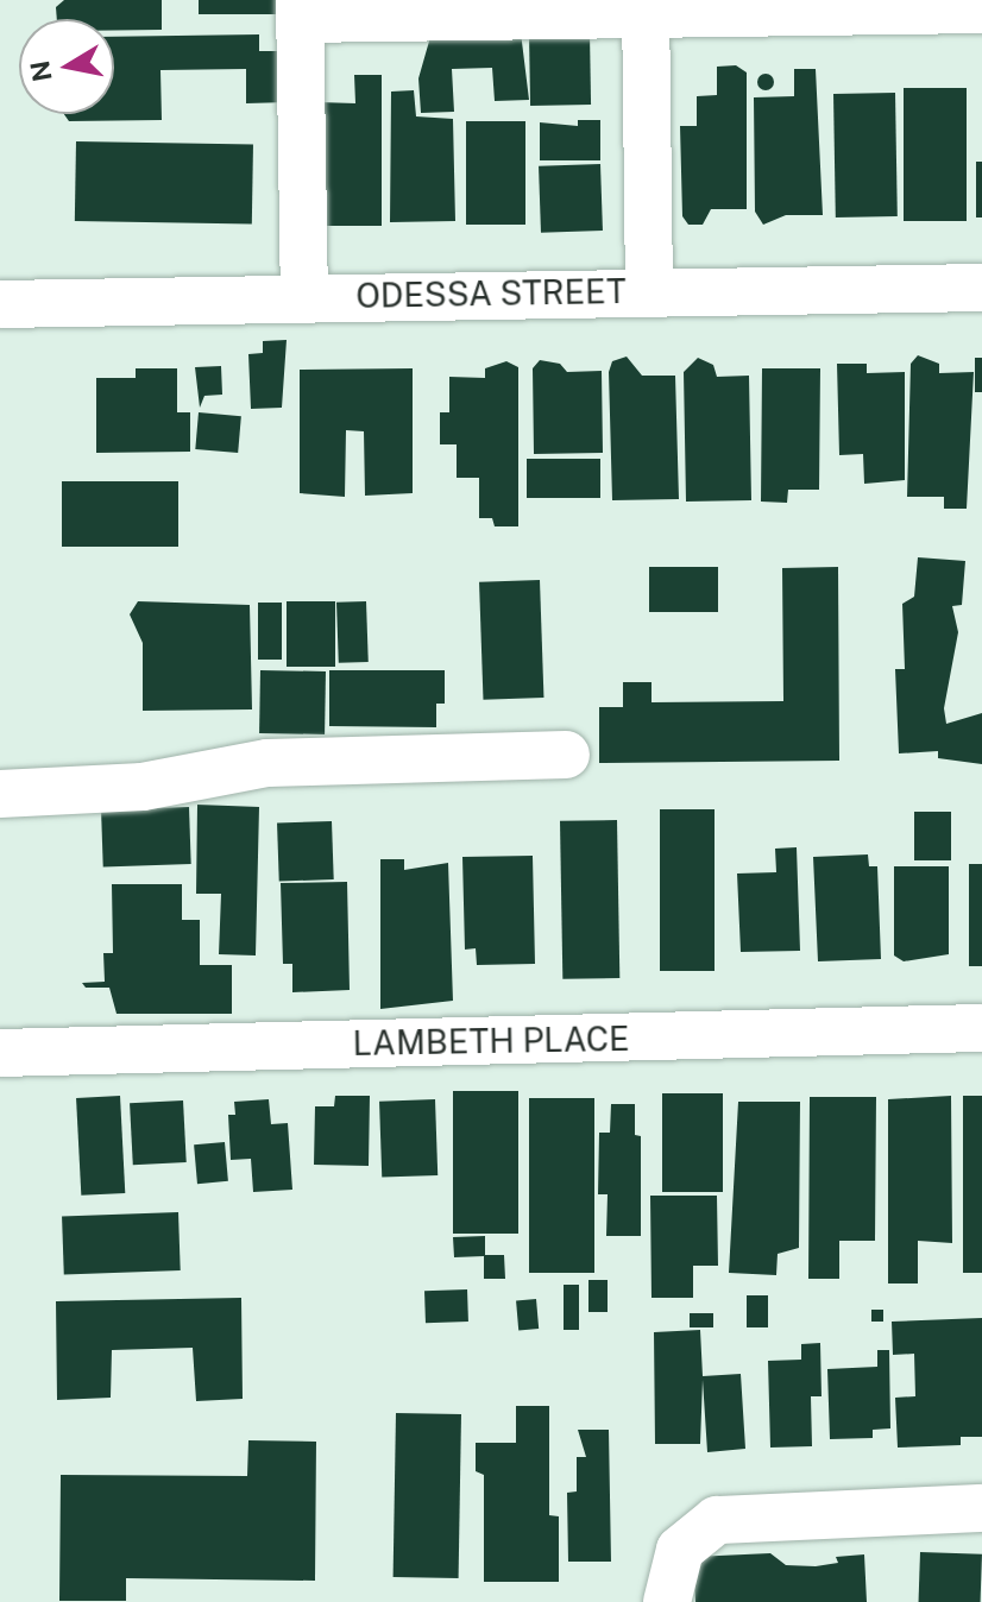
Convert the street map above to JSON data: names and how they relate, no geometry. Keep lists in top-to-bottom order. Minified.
{"streets":{"street":["ODESSA STREET","LAMBETH PLACE"]},"north":"left"}
